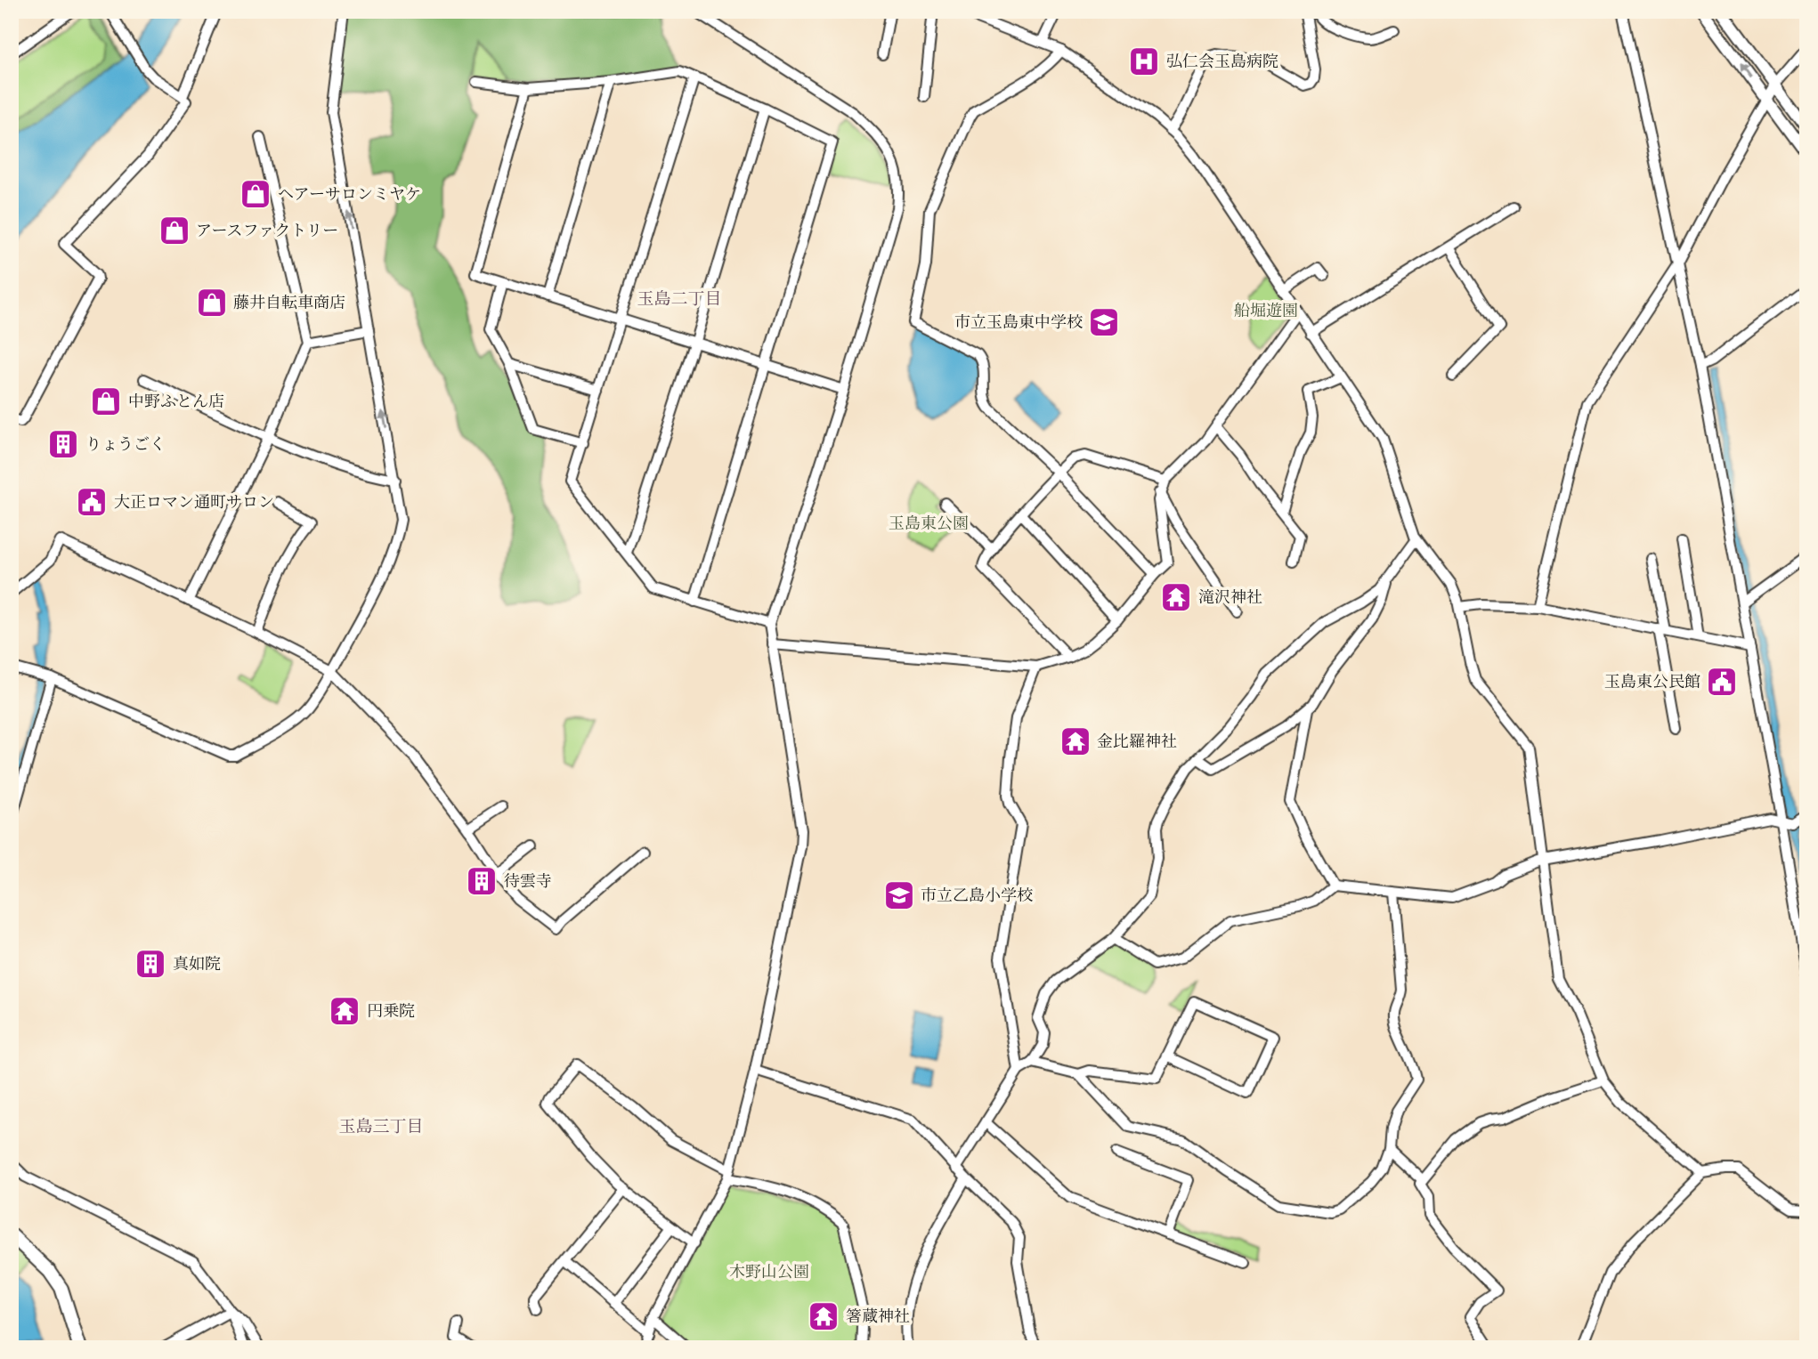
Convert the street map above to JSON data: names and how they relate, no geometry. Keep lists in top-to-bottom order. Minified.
{"districts":["玉島二丁目","玉島三丁目"],"parks":["船堀遊園","玉島東公園","木野山公園"],"places":{"hospital":["弘仁会玉島病院"],"shop":["ヘアーサロンミヤケ","アースファクトリー","藤井自転車商店","中野ふとん店"],"school or university":["市立玉島東中学校","市立乙島小学校"],"building":["りょうごく","待雲寺","真如院"],"public building":["大正ロマン通町サロン","玉島東公民館"],"temple":["滝沢神社","金比羅神社","円乗院","箸蔵神社"]}}
